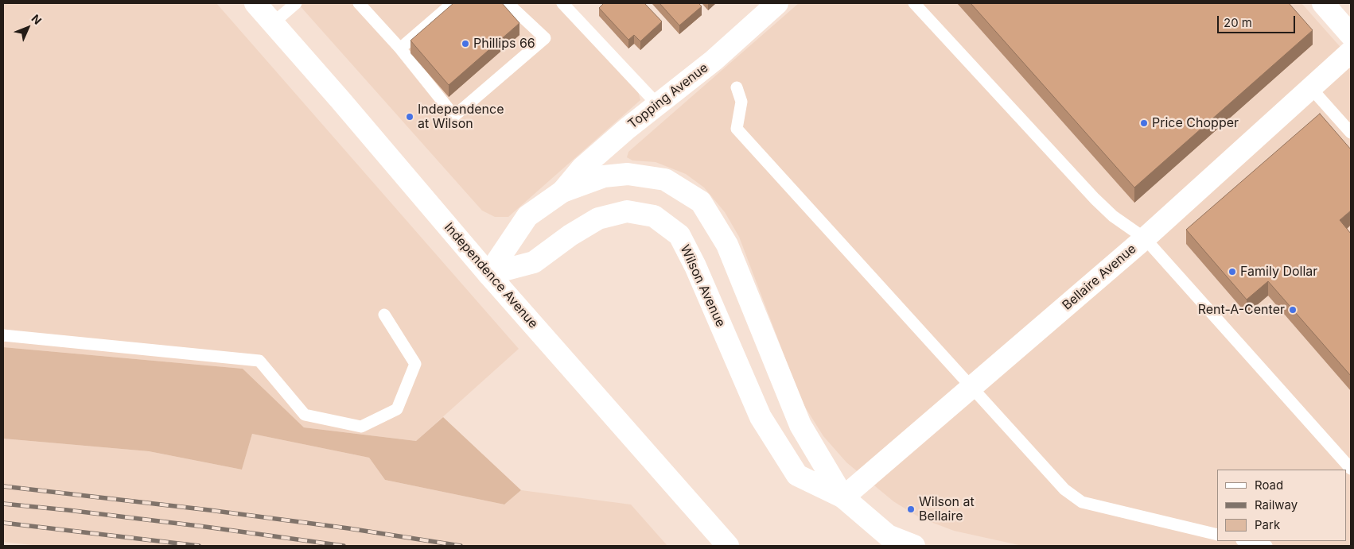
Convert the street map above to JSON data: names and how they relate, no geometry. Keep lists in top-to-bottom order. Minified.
{"streets":{"main road":["Topping Avenue","Independence Avenue","Bellaire Avenue","Wilson Avenue"]},"crossings":[["Topping Avenue","Wilson Avenue"],["Independence Avenue","Wilson Avenue"],["Bellaire Avenue","Wilson Avenue"]],"places":["Phillips 66","Independence at Wilson","Price Chopper","Family Dollar","Rent-A-Center","Wilson at Bellaire"],"legend":["Road","Railway","Park"],"scale_bar":"20 m","north":"top right"}
